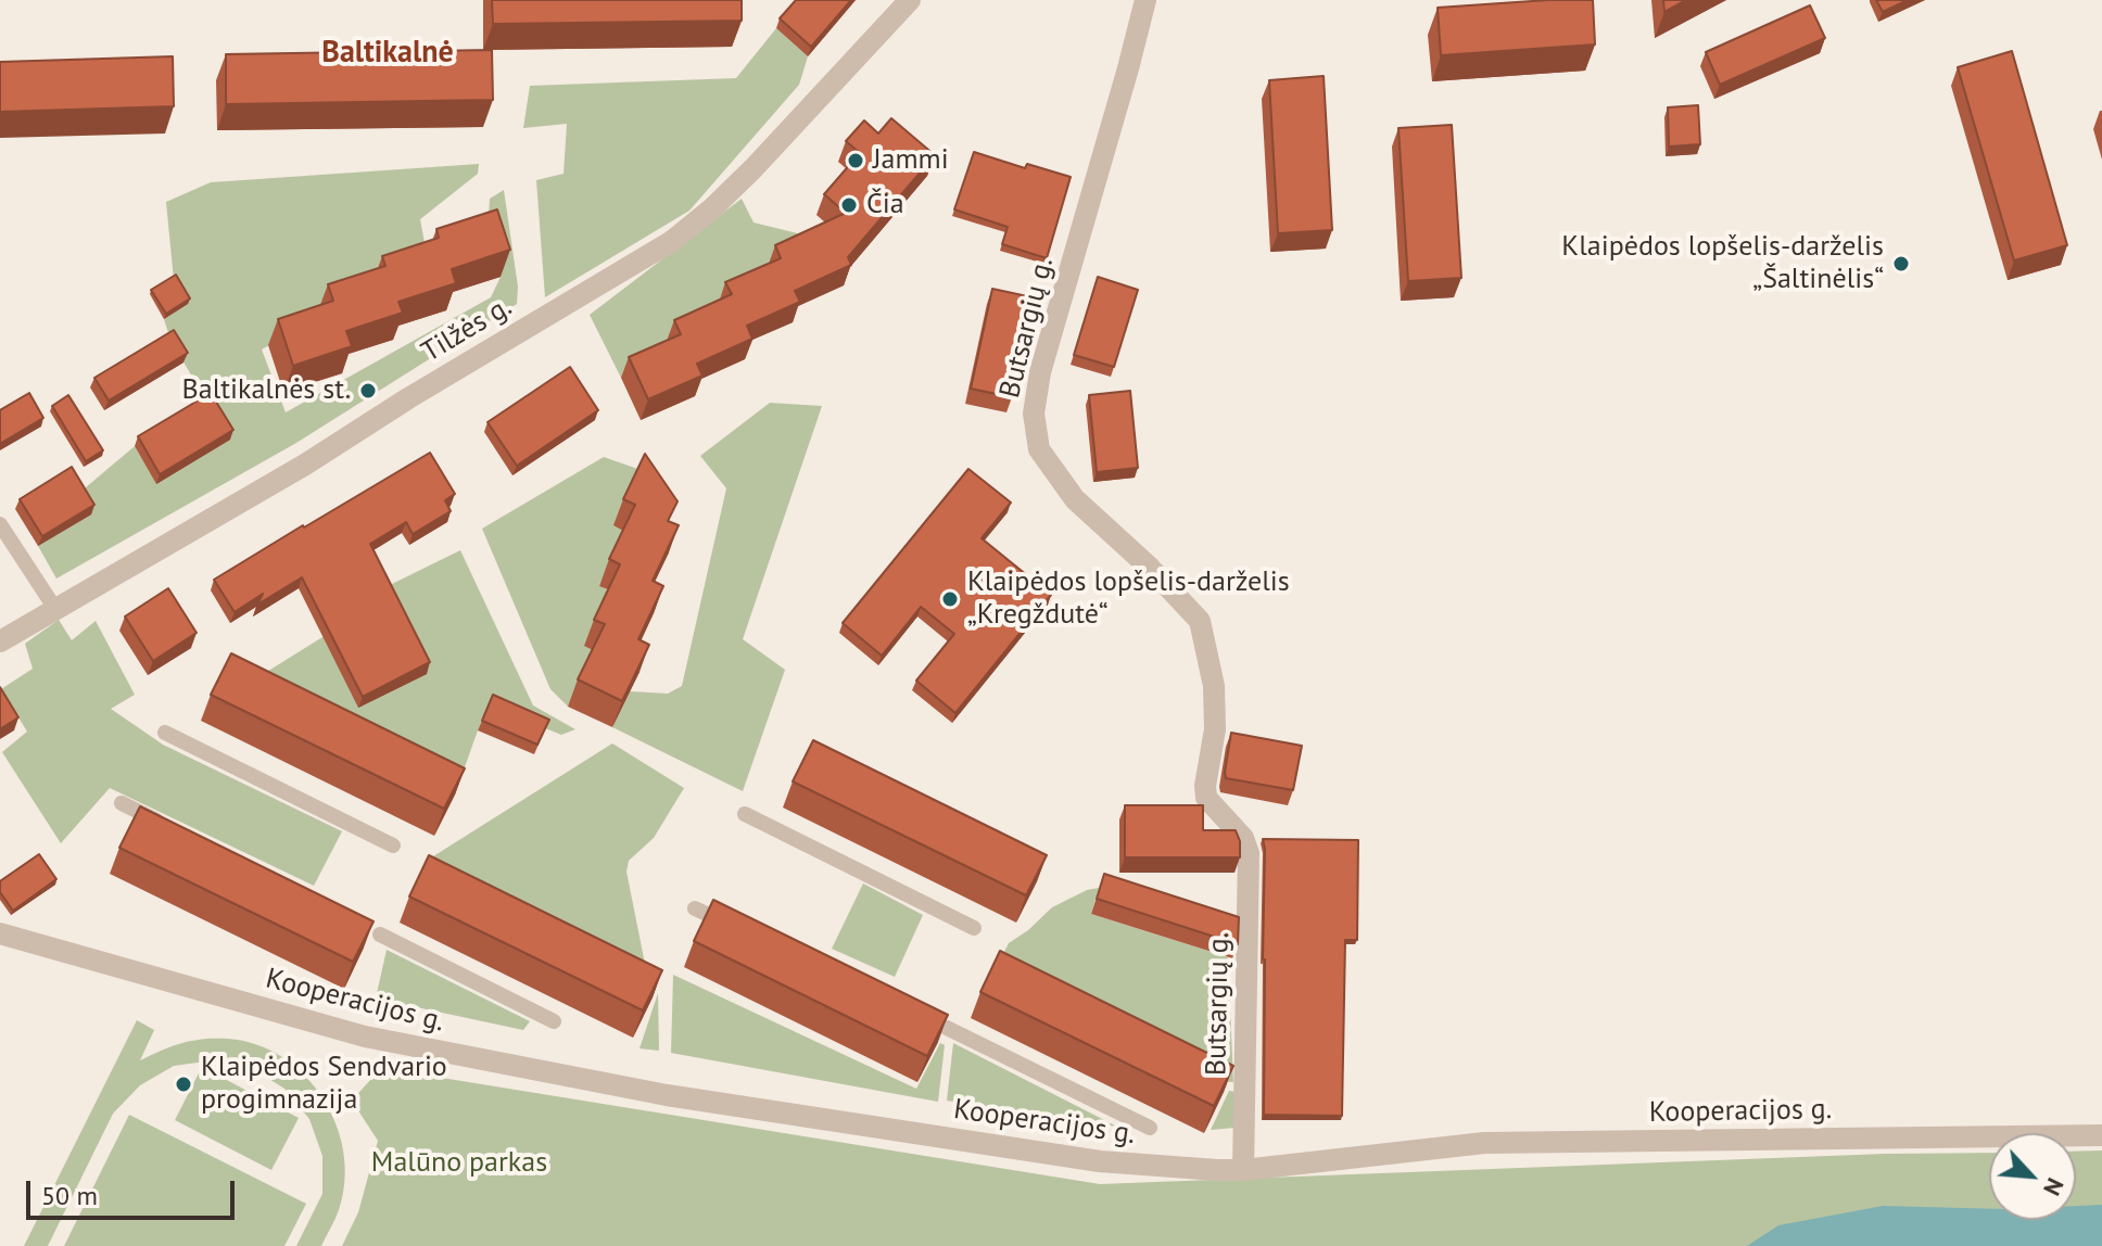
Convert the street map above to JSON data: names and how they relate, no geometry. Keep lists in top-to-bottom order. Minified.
{"streets":{"street":["Butsargių g.","Tilžės g.","Kooperacijos g."]},"crossings":[["Butsargių g.","Kooperacijos g."]],"districts":["Baltikalnė"],"parks":["Malūno parkas"],"places":["Jammi","Čia","Klaipėdos lopšelis-darželis „Šaltinėlis“","Baltikalnės st.","Klaipėdos lopšelis-darželis „Kregždutė“","Klaipėdos Sendvario progimnazija"],"scale_bar":"50 m","north":"bottom right"}
